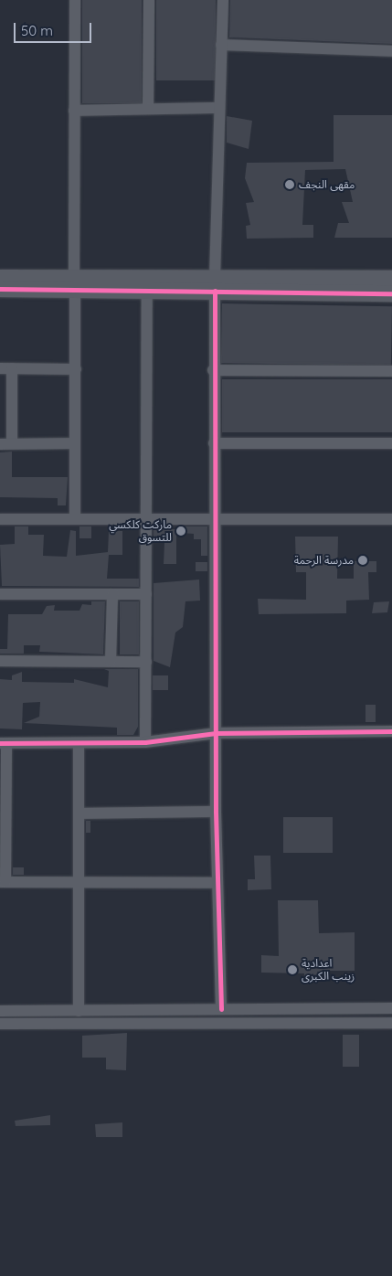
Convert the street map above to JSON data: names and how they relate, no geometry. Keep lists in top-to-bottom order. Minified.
{"places":["مقهى النجف","ماركت كلكسي للتسوق","مدرسة الرحمة","اعدادية زينب الكبرى"],"scale_bar":"50 m"}
